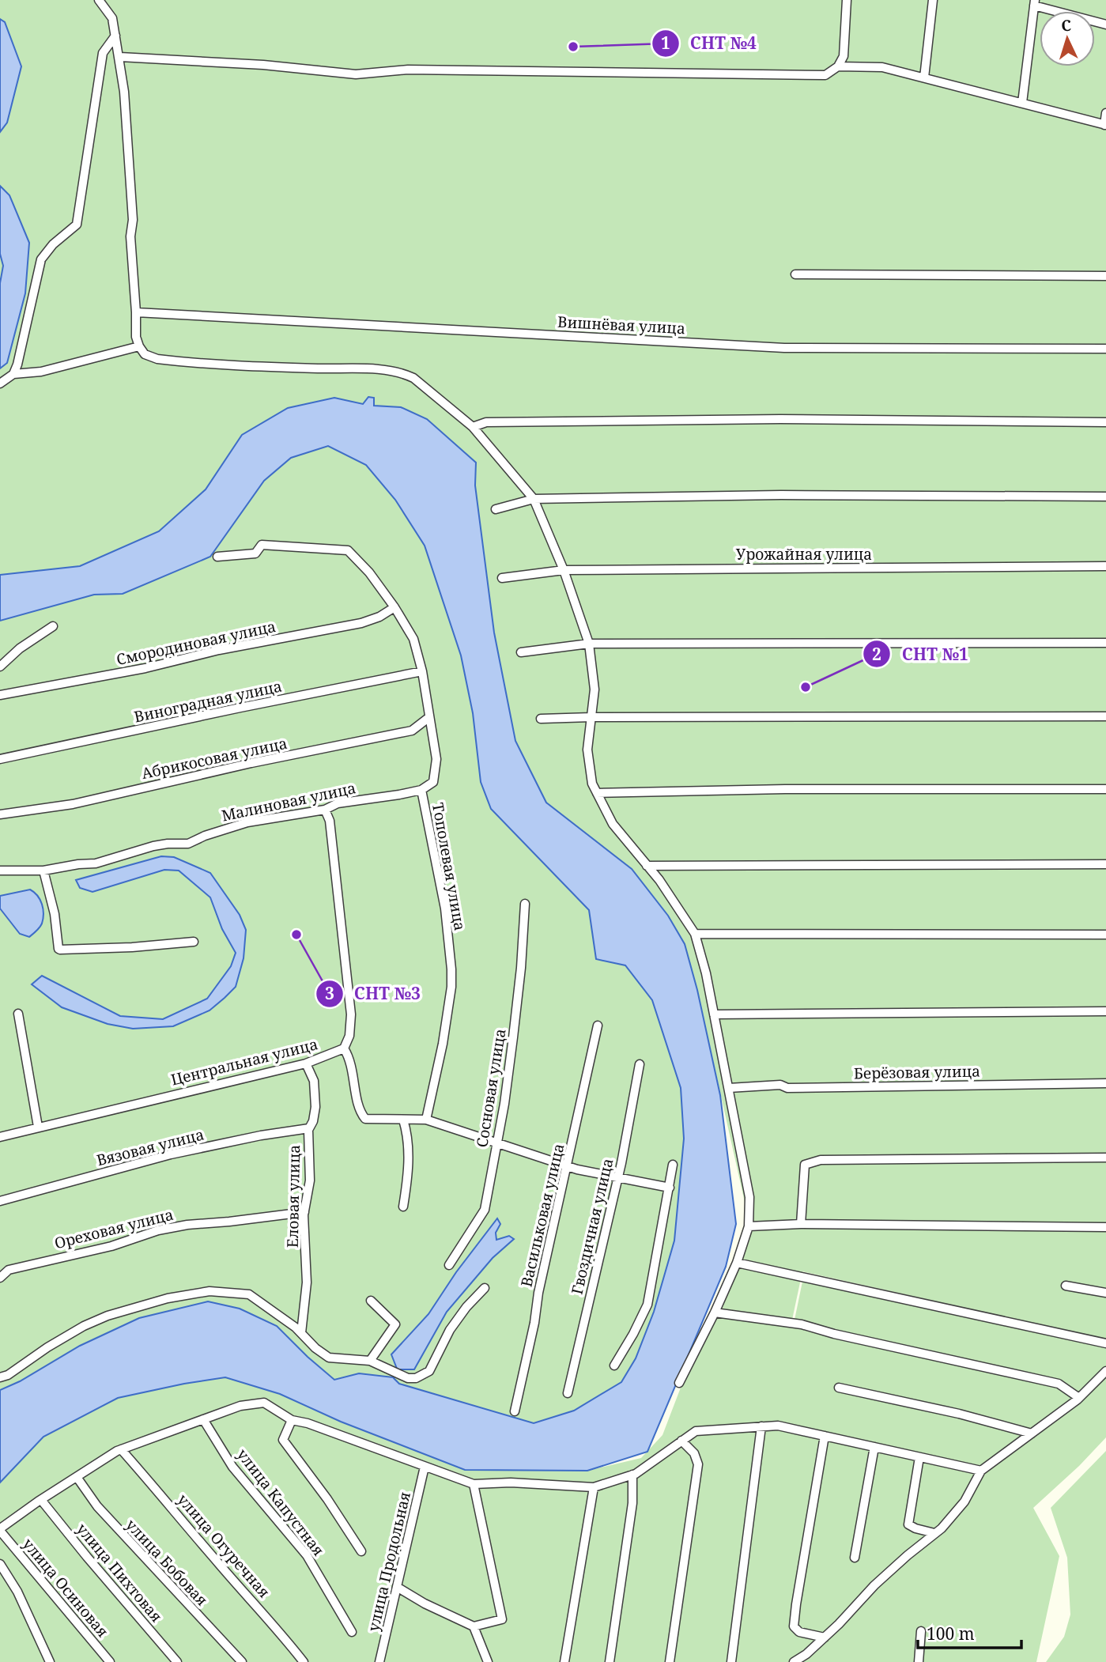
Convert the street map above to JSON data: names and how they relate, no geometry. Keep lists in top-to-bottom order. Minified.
{"streets":{"street":["Вишнёвая улица","Урожайная улица","Смородиновая улица","Виноградная улица","Абрикосовая улица","Малиновая улица","Тополевая улица","Центральная улица","Берёзовая улица","Сосновая улица","Вязовая улица","Еловая улица","Васильковая улица","Гвоздичная улица","Ореховая улица","улица Капустная","улица Огуречная","улица Продольная","улица Бобовая","улица Пихтовая","улица Осиновая"]},"crossings":[["Смородиновая улица","Тополевая улица"],["Виноградная улица","Тополевая улица"],["Абрикосовая улица","Тополевая улица"],["Малиновая улица","Тополевая улица"],["Центральная улица","Еловая улица"],["Вязовая улица","Еловая улица"],["Еловая улица","Ореховая улица"]],"places":["СНТ №4","СНТ №1","СНТ №3"],"scale_bar":"100 m","north":"top"}
